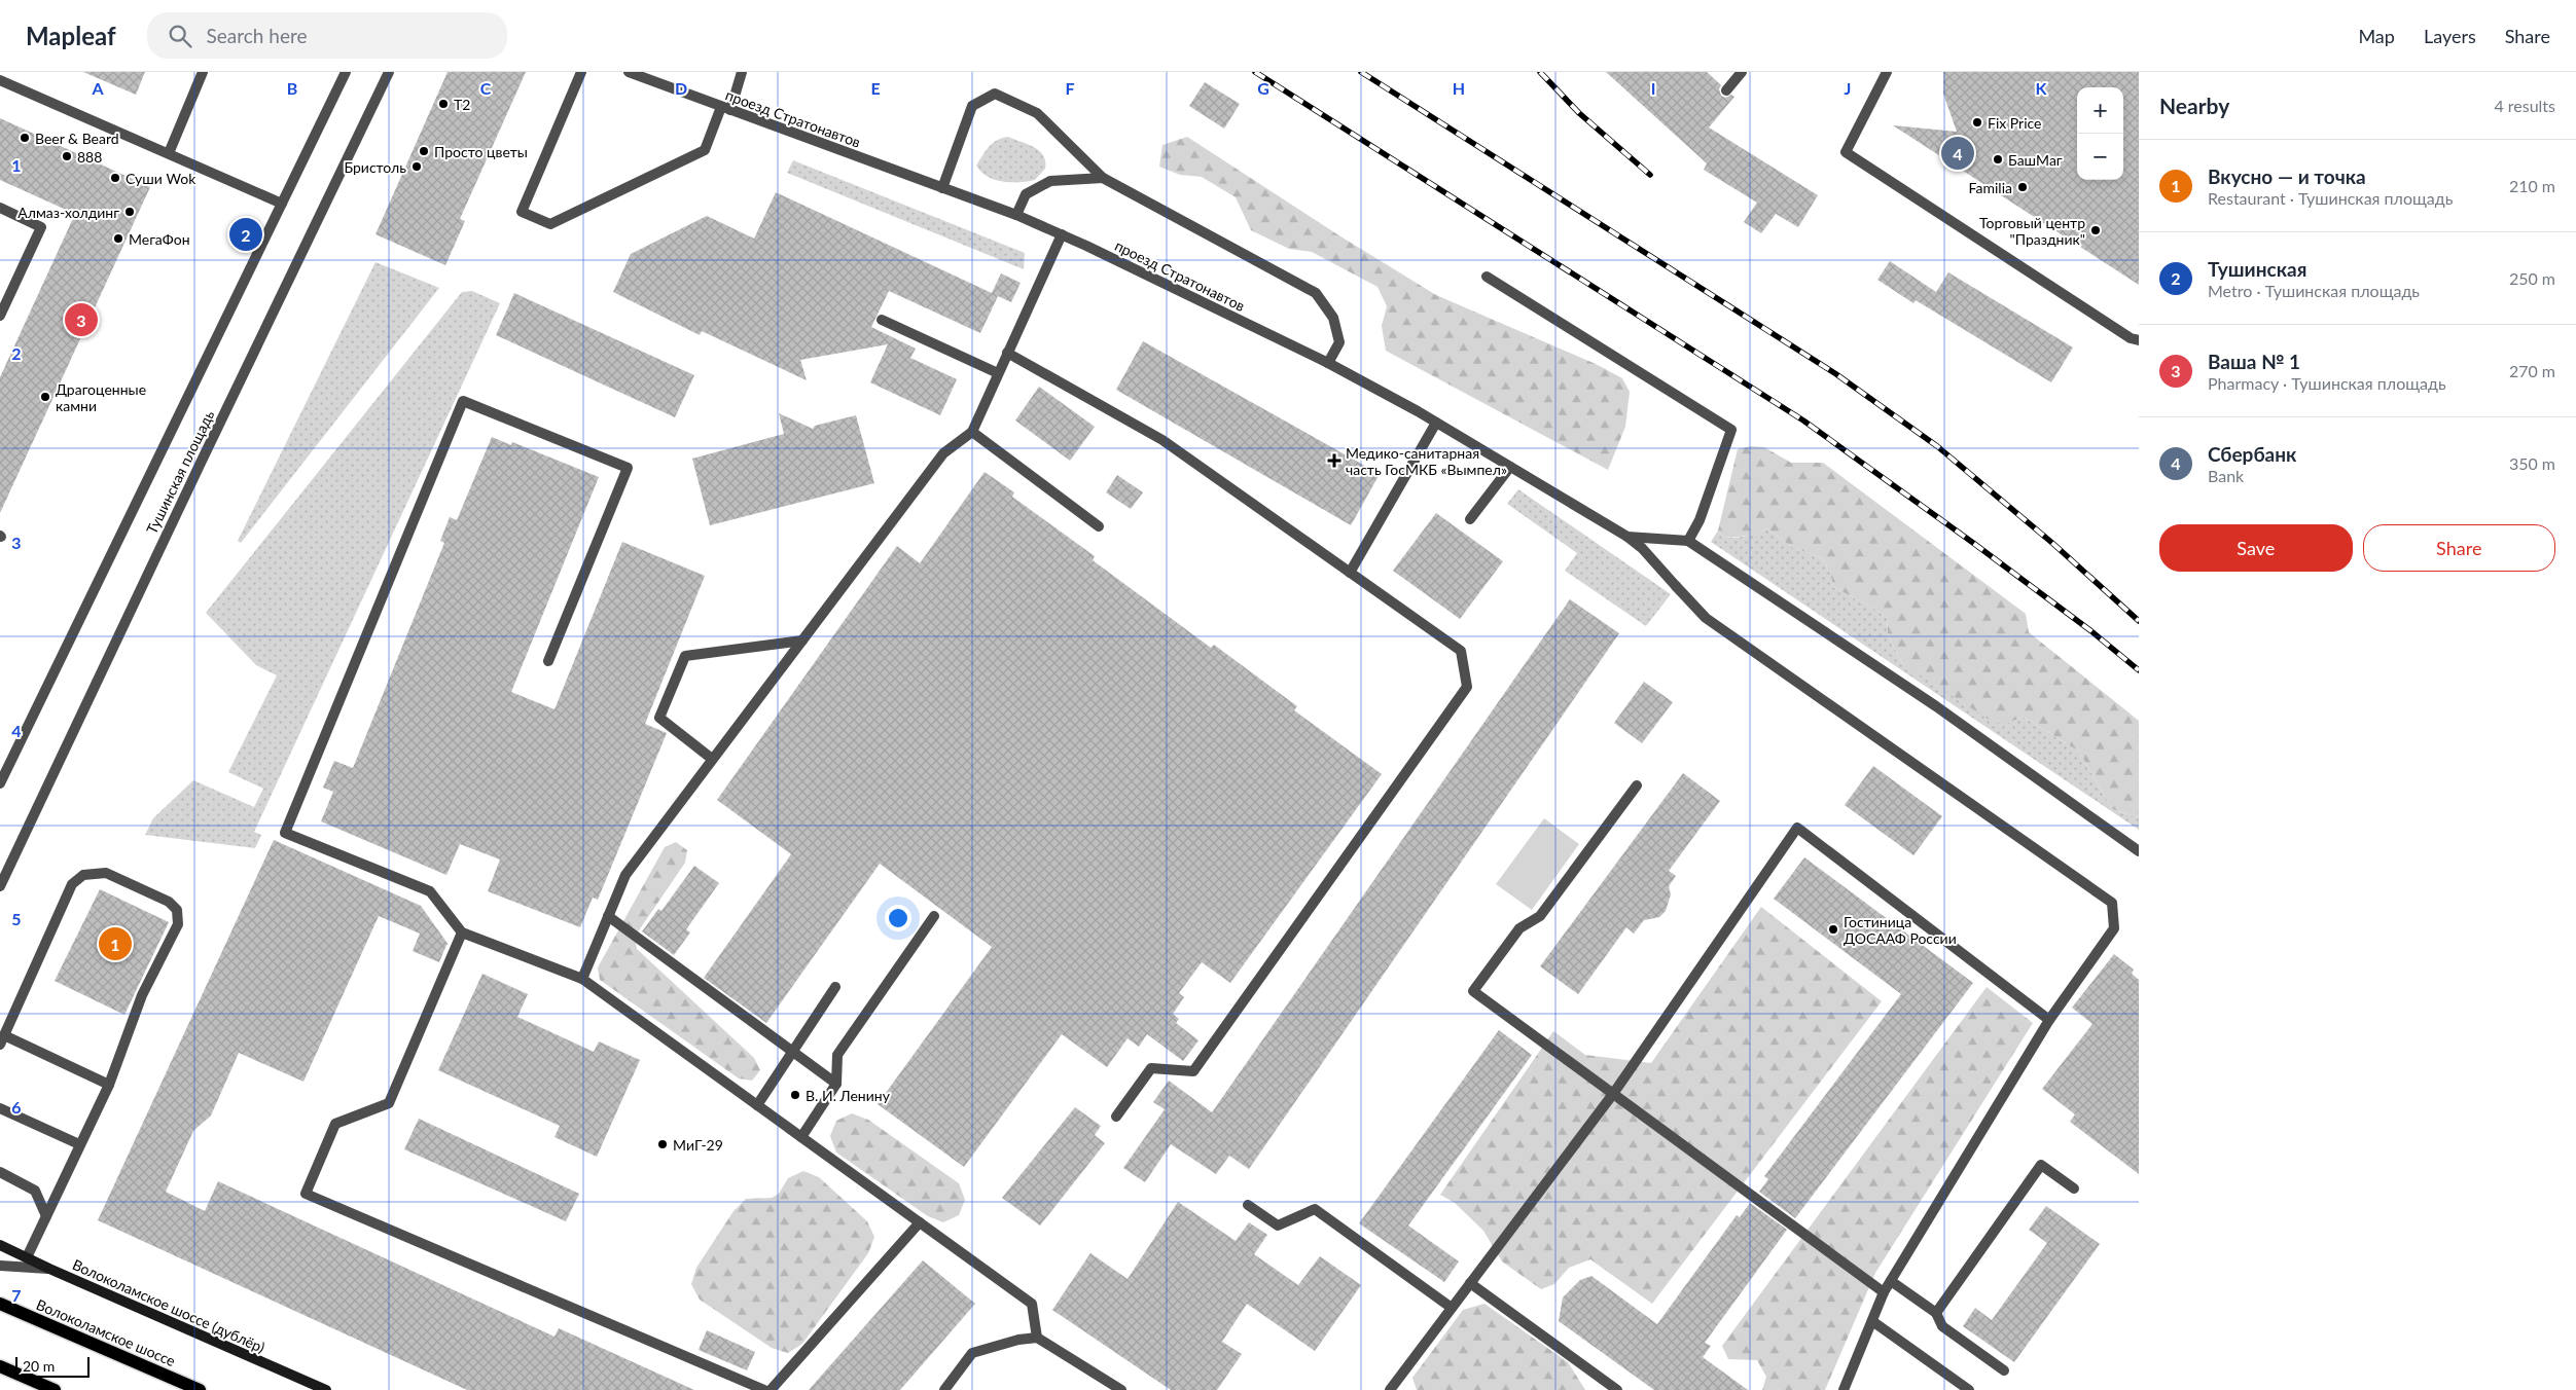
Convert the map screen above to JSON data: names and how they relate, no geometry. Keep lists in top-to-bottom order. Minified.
{"streets":{"main road":["Волоколамское шоссе"],"street":["проезд Стратонавтов","Тушинская площадь","Волоколамское шоссе (дублёр)"]},"places":{"other":["T2","Fix Price","Beer & Beard","Просто цветы","888","БашМаг","Бристоль","Суши Wok","Familia","Алмаз-холдинг","Торговый центр \"Праздник\"","МегаФон","Драгоценные камни","Гостиница ДОСААФ России","В. И. Ленину","МиГ-29"],"health":["Медико-санитарная часть ГосМКБ «Вымпел»"]},"scale_bar":"20 m","page":{"header":"Mapleaf","search":"Search here","nav":["Map","Layers","Share"],"heading":["Nearby","4 results"],"map_buttons":["+","−"],"pins":["4","2","3","1"],"list":[{"mark":"1","name":"Вкусно — и точка","note":"Restaurant · Тушинская площадь","value":"210 m"},{"mark":"2","name":"Тушинская","note":"Metro · Тушинская площадь","value":"250 m"},{"mark":"3","name":"Ваша № 1","note":"Pharmacy · Тушинская площадь","value":"270 m"},{"mark":"4","name":"Сбербанк","note":"Bank","value":"350 m"}],"buttons":["Save","Share"],"scale":"20 m"},"grid":{"columns":["A","B","C","D","E","F","G","H","I","J","K"],"rows":["1","2","3","4","5","6","7"]}}
